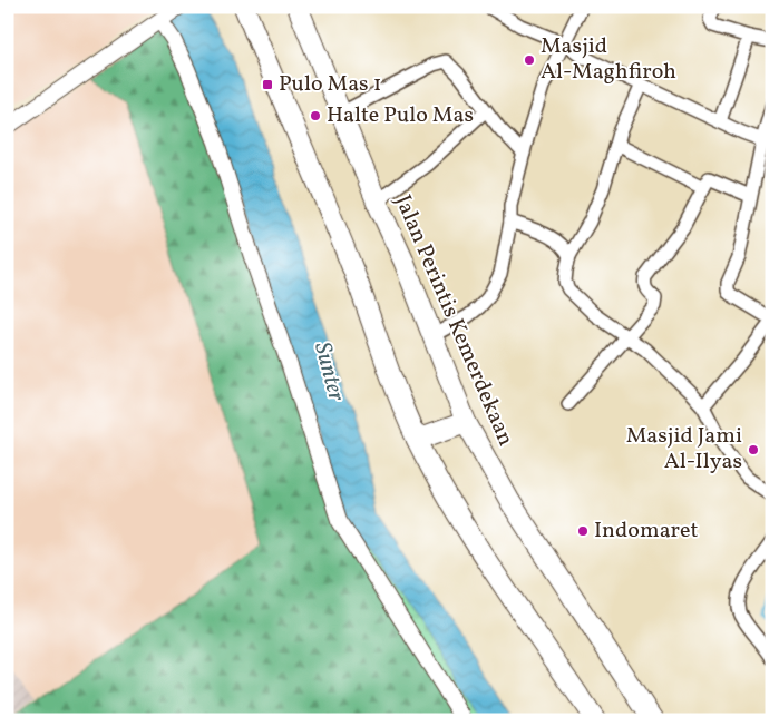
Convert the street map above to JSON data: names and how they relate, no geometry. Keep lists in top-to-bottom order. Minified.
{"streets":{"highway":["Jalan Perintis Kemerdekaan"]},"water":["Sunter"],"places":{"other":["Masjid Al-Maghfiroh","Halte Pulo Mas","Masjid Jami Al-Ilyas","Indomaret"],"transit":["Pulo Mas 1"]}}
